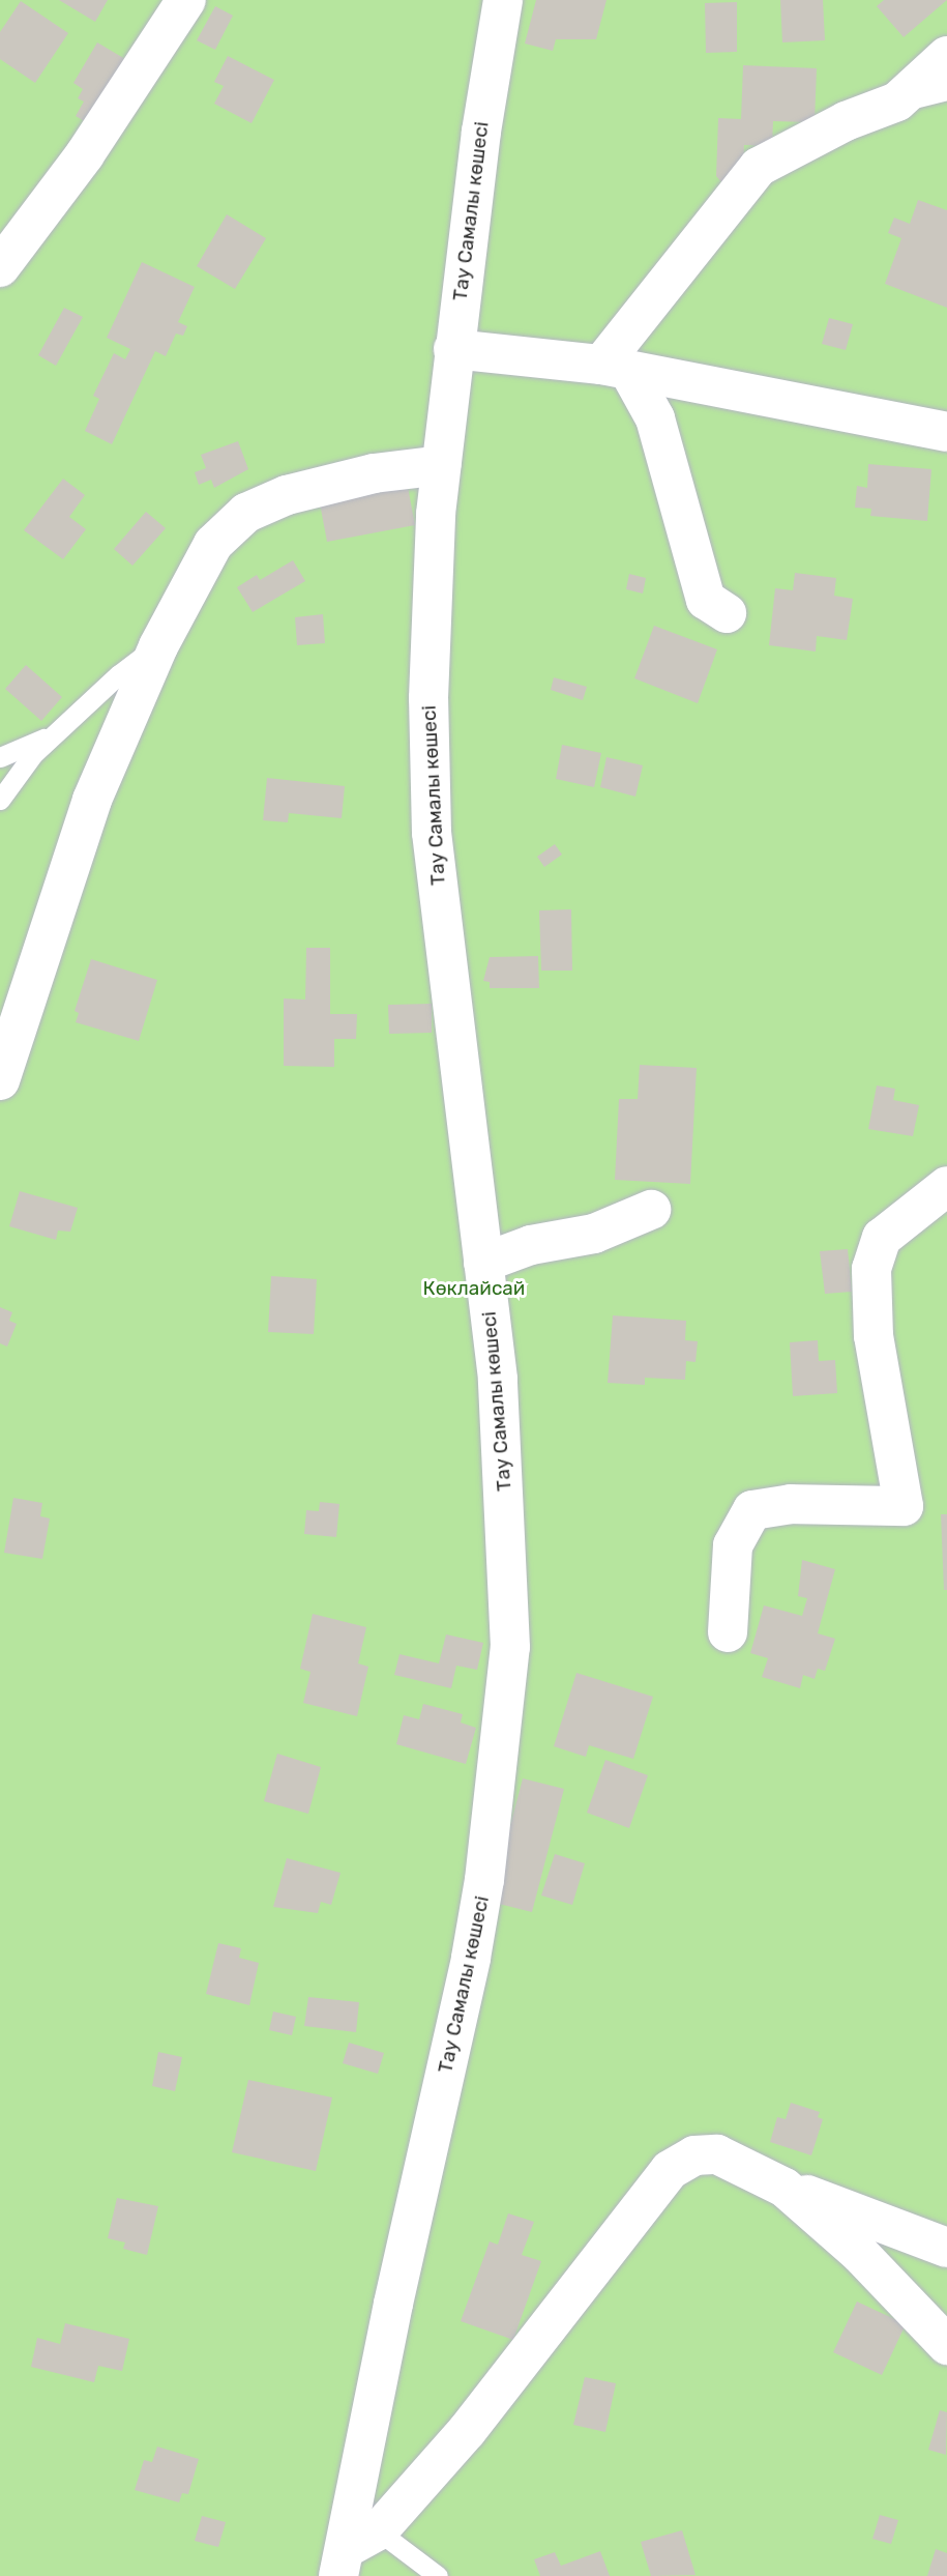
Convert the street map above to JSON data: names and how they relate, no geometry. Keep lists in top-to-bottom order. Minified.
{"streets":{"street":["Тау Самалы көшесі"]},"parks":["Көклайсай"]}
